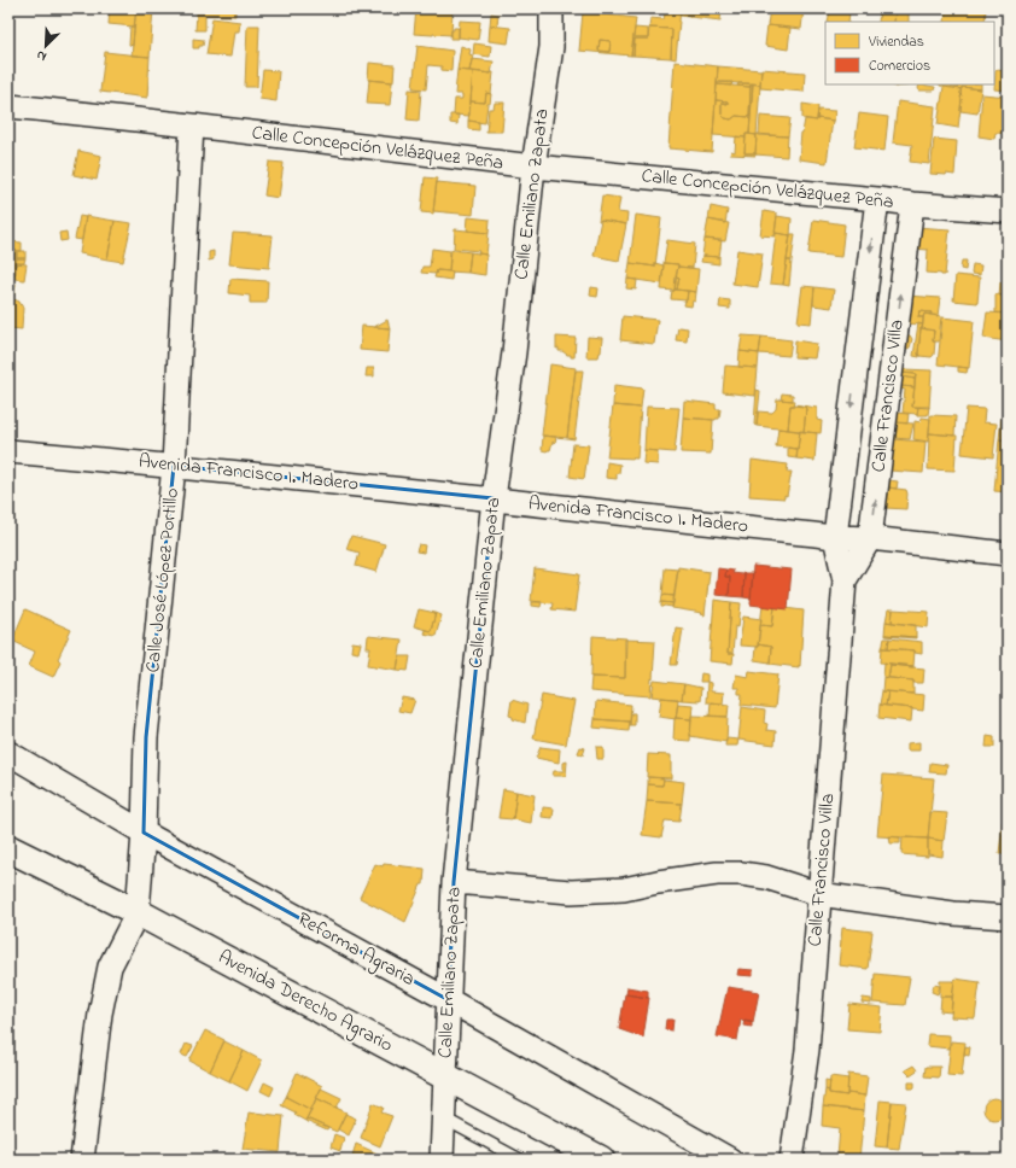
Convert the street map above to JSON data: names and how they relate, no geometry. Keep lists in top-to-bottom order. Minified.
{"streets":{"street":["Calle Concepción Velázquez Peña","Calle Emiliano Zapata","Calle Francisco Villa","Avenida Francisco I. Madero","Calle José López Portillo","Reforma Agraria","Avenida Derecho Agrario"]},"crossings":[["Calle Concepción Velázquez Peña","Calle Emiliano Zapata"],["Calle Concepción Velázquez Peña","Calle Francisco Villa"],["Calle Concepción Velázquez Peña","Calle José López Portillo"],["Calle Emiliano Zapata","Avenida Francisco I. Madero"],["Calle Emiliano Zapata","Reforma Agraria"],["Calle Emiliano Zapata","Avenida Derecho Agrario"],["Calle Francisco Villa","Avenida Francisco I. Madero"],["Avenida Francisco I. Madero","Calle José López Portillo"],["Calle José López Portillo","Reforma Agraria"],["Calle José López Portillo","Avenida Derecho Agrario"]],"legend":["Viviendas","Comercios"],"north":"bottom left"}
